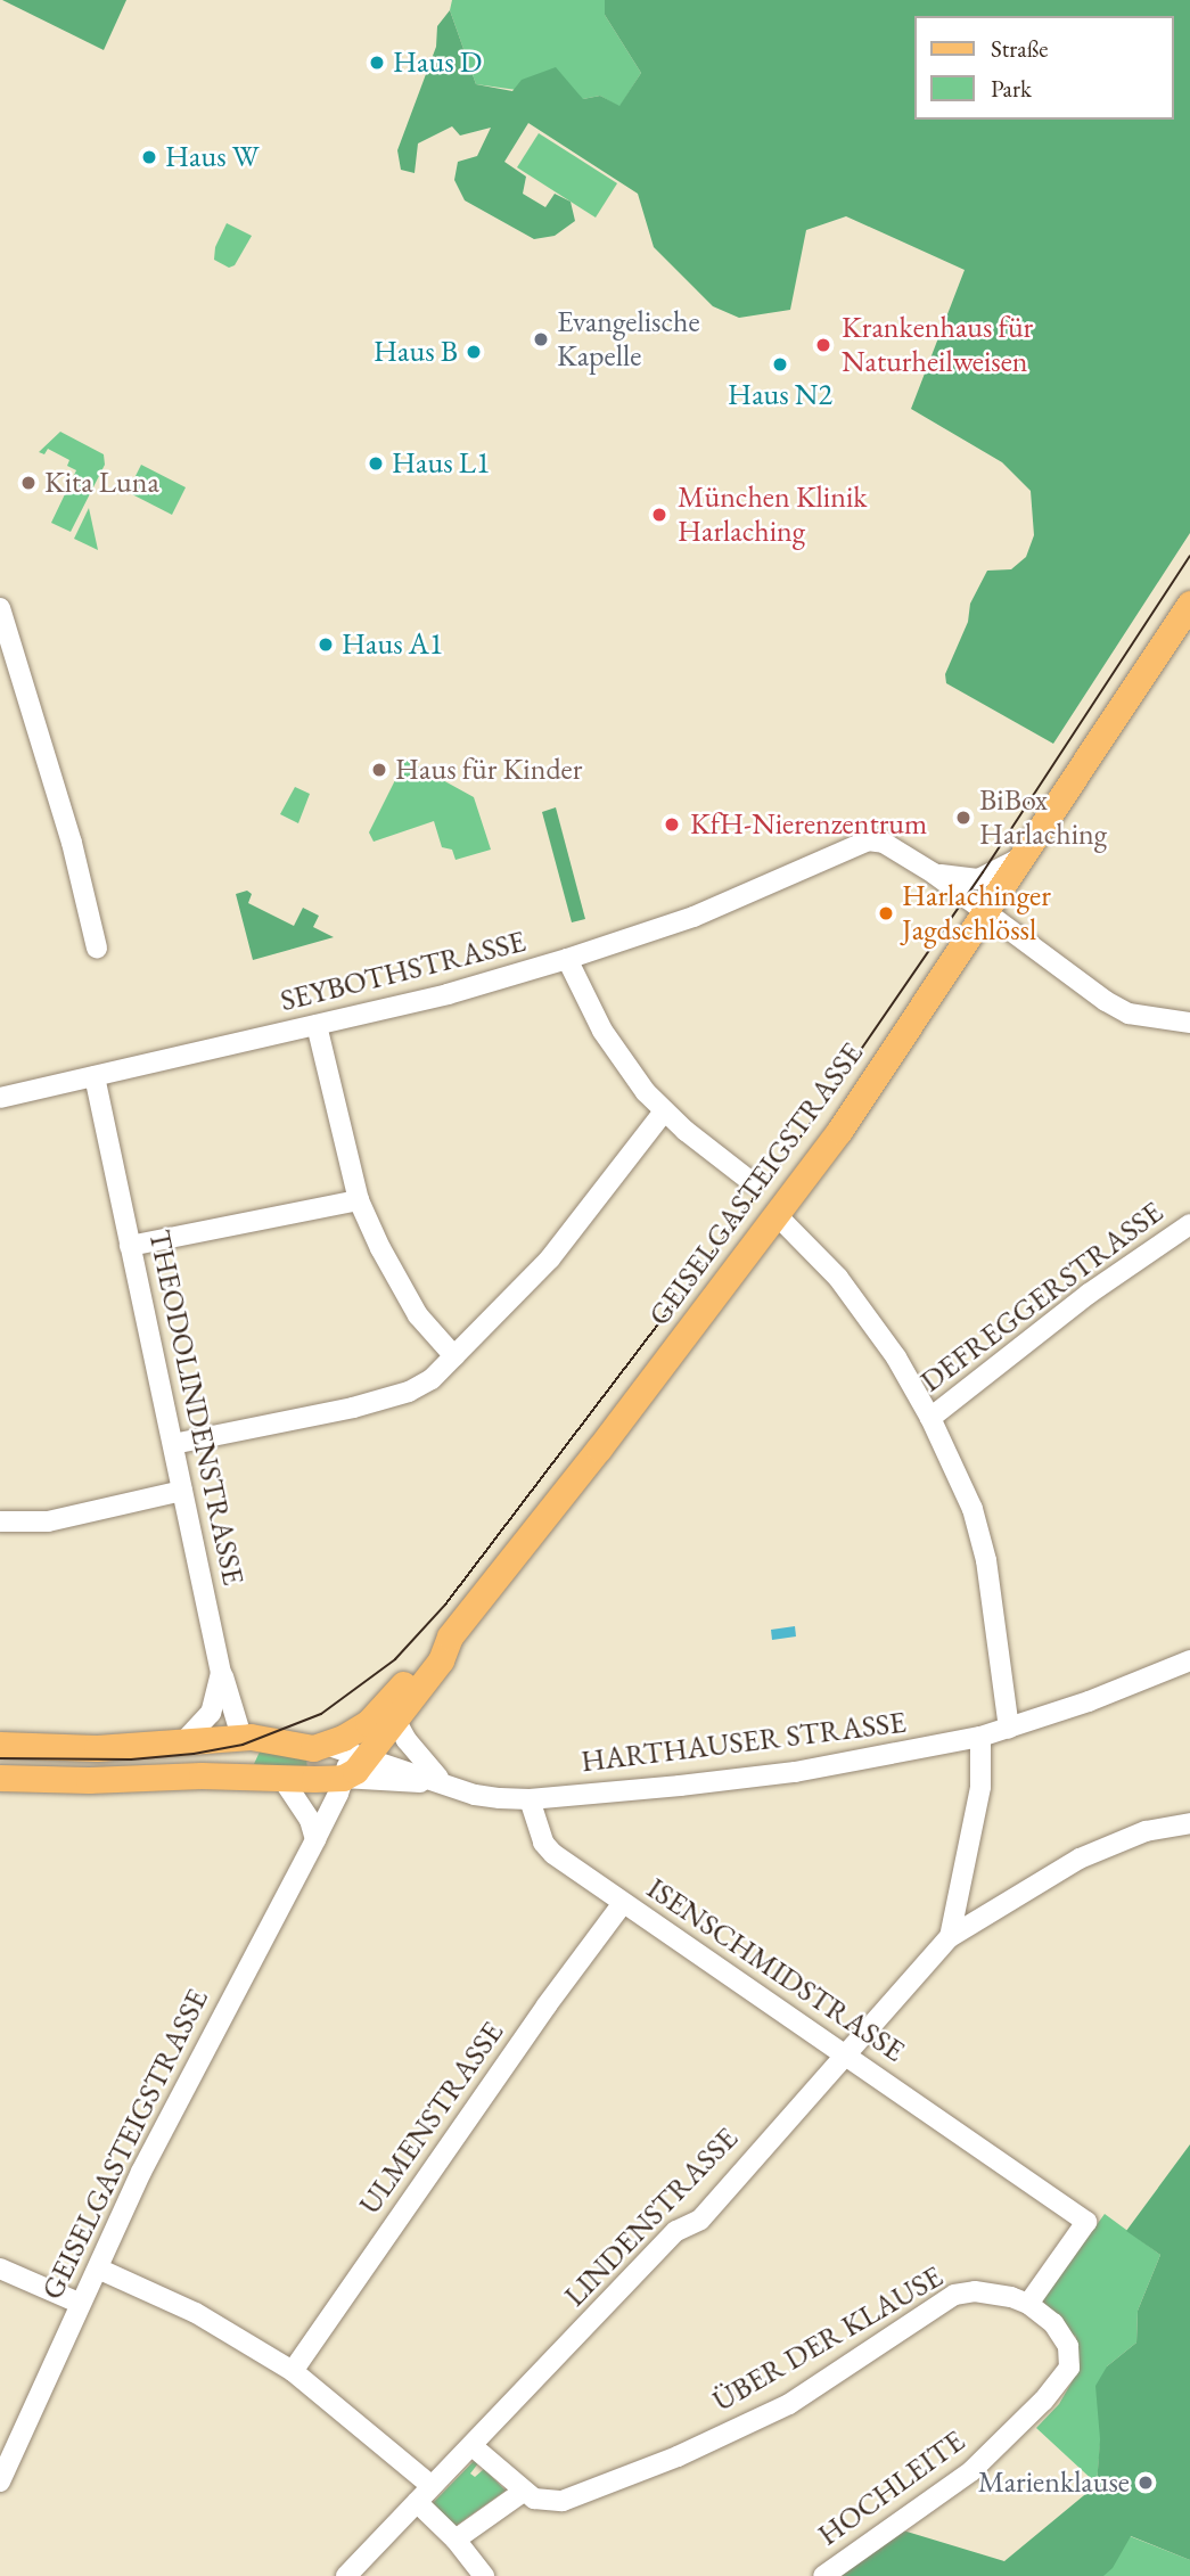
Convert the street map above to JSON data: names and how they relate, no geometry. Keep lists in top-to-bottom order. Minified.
{"streets":{"main road":["GEISELGASTEIGSTRASSE"],"street":["SEYBOTHSTRASSE","DEFREGGERSTRASSE","THEODOLINDENSTRASSE","HARTHAUSER STRASSE","ISENSCHMIDSTRASSE","ULMENSTRASSE","LINDENSTRASSE","ÜBER DER KLAUSE","HOCHLEITE"]},"crossings":[["SEYBOTHSTRASSE","GEISELGASTEIGSTRASSE"],["SEYBOTHSTRASSE","THEODOLINDENSTRASSE"],["HARTHAUSER STRASSE","ISENSCHMIDSTRASSE"],["ISENSCHMIDSTRASSE","ULMENSTRASSE"],["ISENSCHMIDSTRASSE","LINDENSTRASSE"],["ISENSCHMIDSTRASSE","ÜBER DER KLAUSE"],["ISENSCHMIDSTRASSE","HOCHLEITE"],["ÜBER DER KLAUSE","HOCHLEITE"]],"places":["Haus D","Haus W","Evangelische Kapelle","Krankenhaus für Naturheilweisen","Haus B","Haus N2","Haus L1","Kita Luna","München Klinik Harlaching","Haus A1","Haus für Kinder","BiBox Harlaching","KfH-Nierenzentrum","Harlachinger Jagdschlössl","Marienklause"],"legend":["Straße","Park"]}
